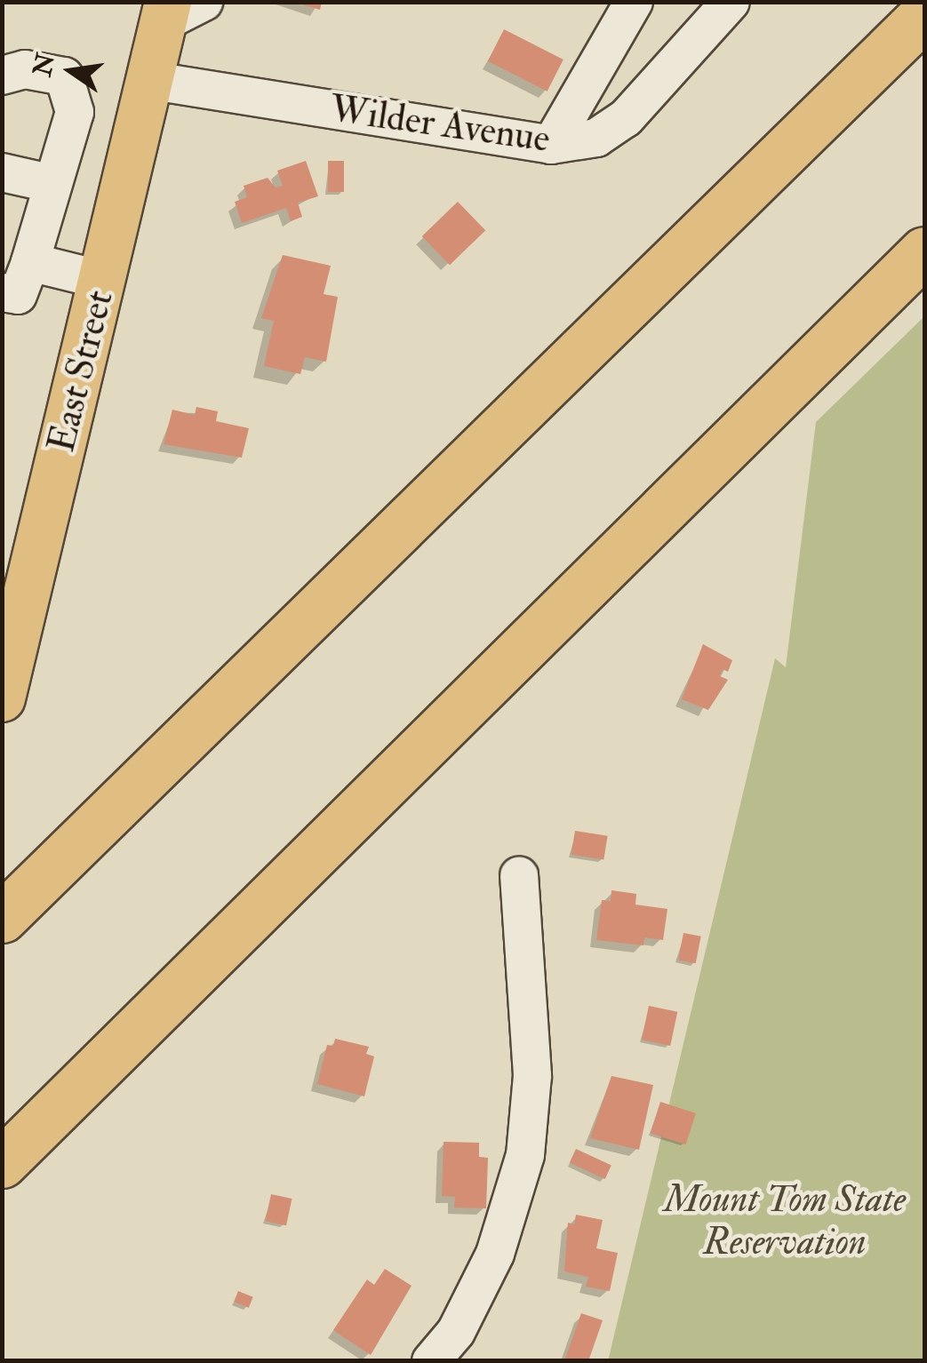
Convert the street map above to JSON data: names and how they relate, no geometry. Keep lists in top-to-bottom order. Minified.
{"streets":{"main road":["East Street"],"street":["Wilder Avenue"]},"crossings":[["Wilder Avenue","East Street"]],"parks":["Mount Tom State Reservation"],"north":"left"}
